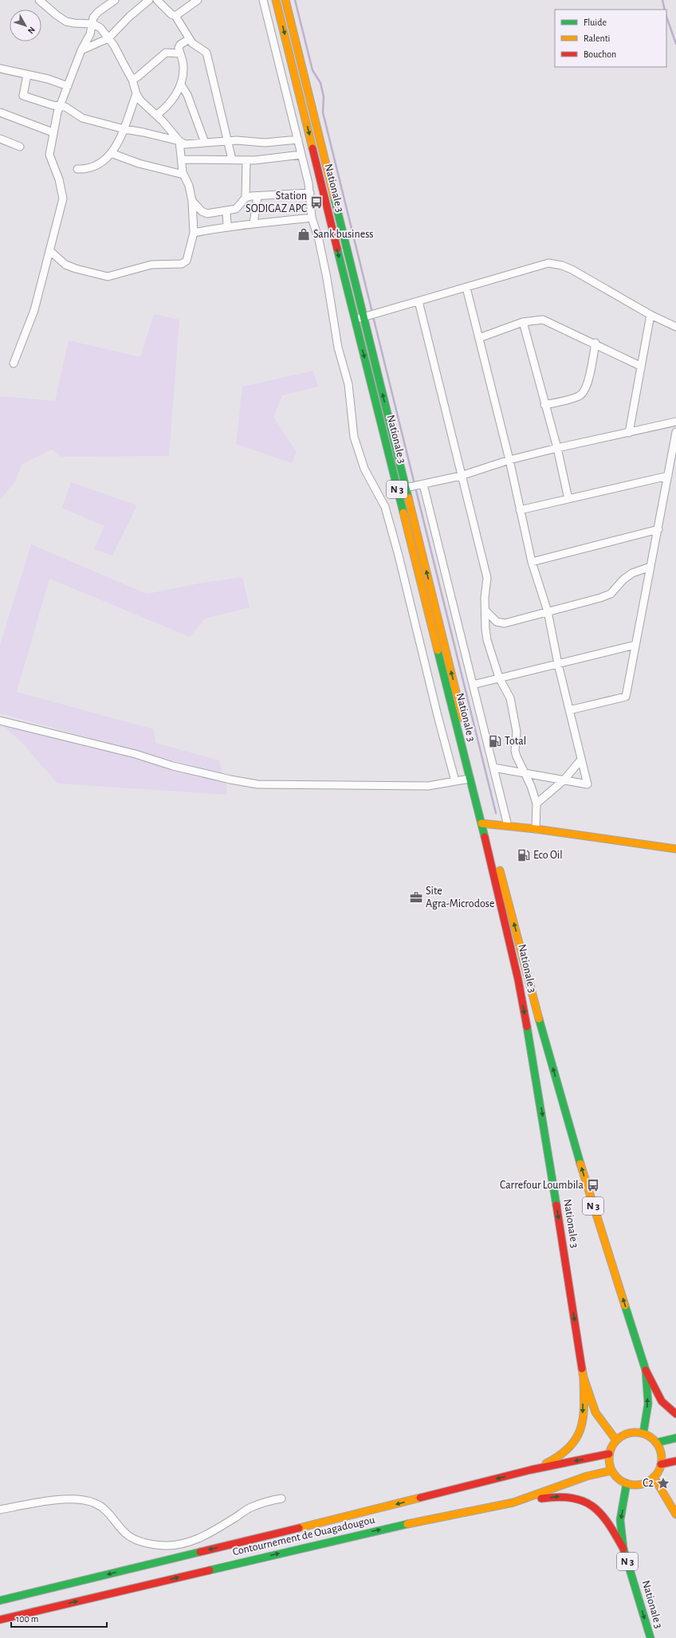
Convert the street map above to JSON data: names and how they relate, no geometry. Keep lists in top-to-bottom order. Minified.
{"streets":{"main road":["Nationale 3","N 3","Contournement de Ouagadougou"]},"crossings":[["Nationale 3","Contournement de Ouagadougou"]],"places":{"bus stop":["Station SODIGAZ APC","Carrefour Loumbila"],"shop":["Sank business"],"fuel station":["Total","Eco Oil"],"office":["Site Agra-Microdose"],"place":["C2"]},"legend":["Fluide","Ralenti","Bouchon"],"scale_bar":"100 m","north":"bottom right"}
